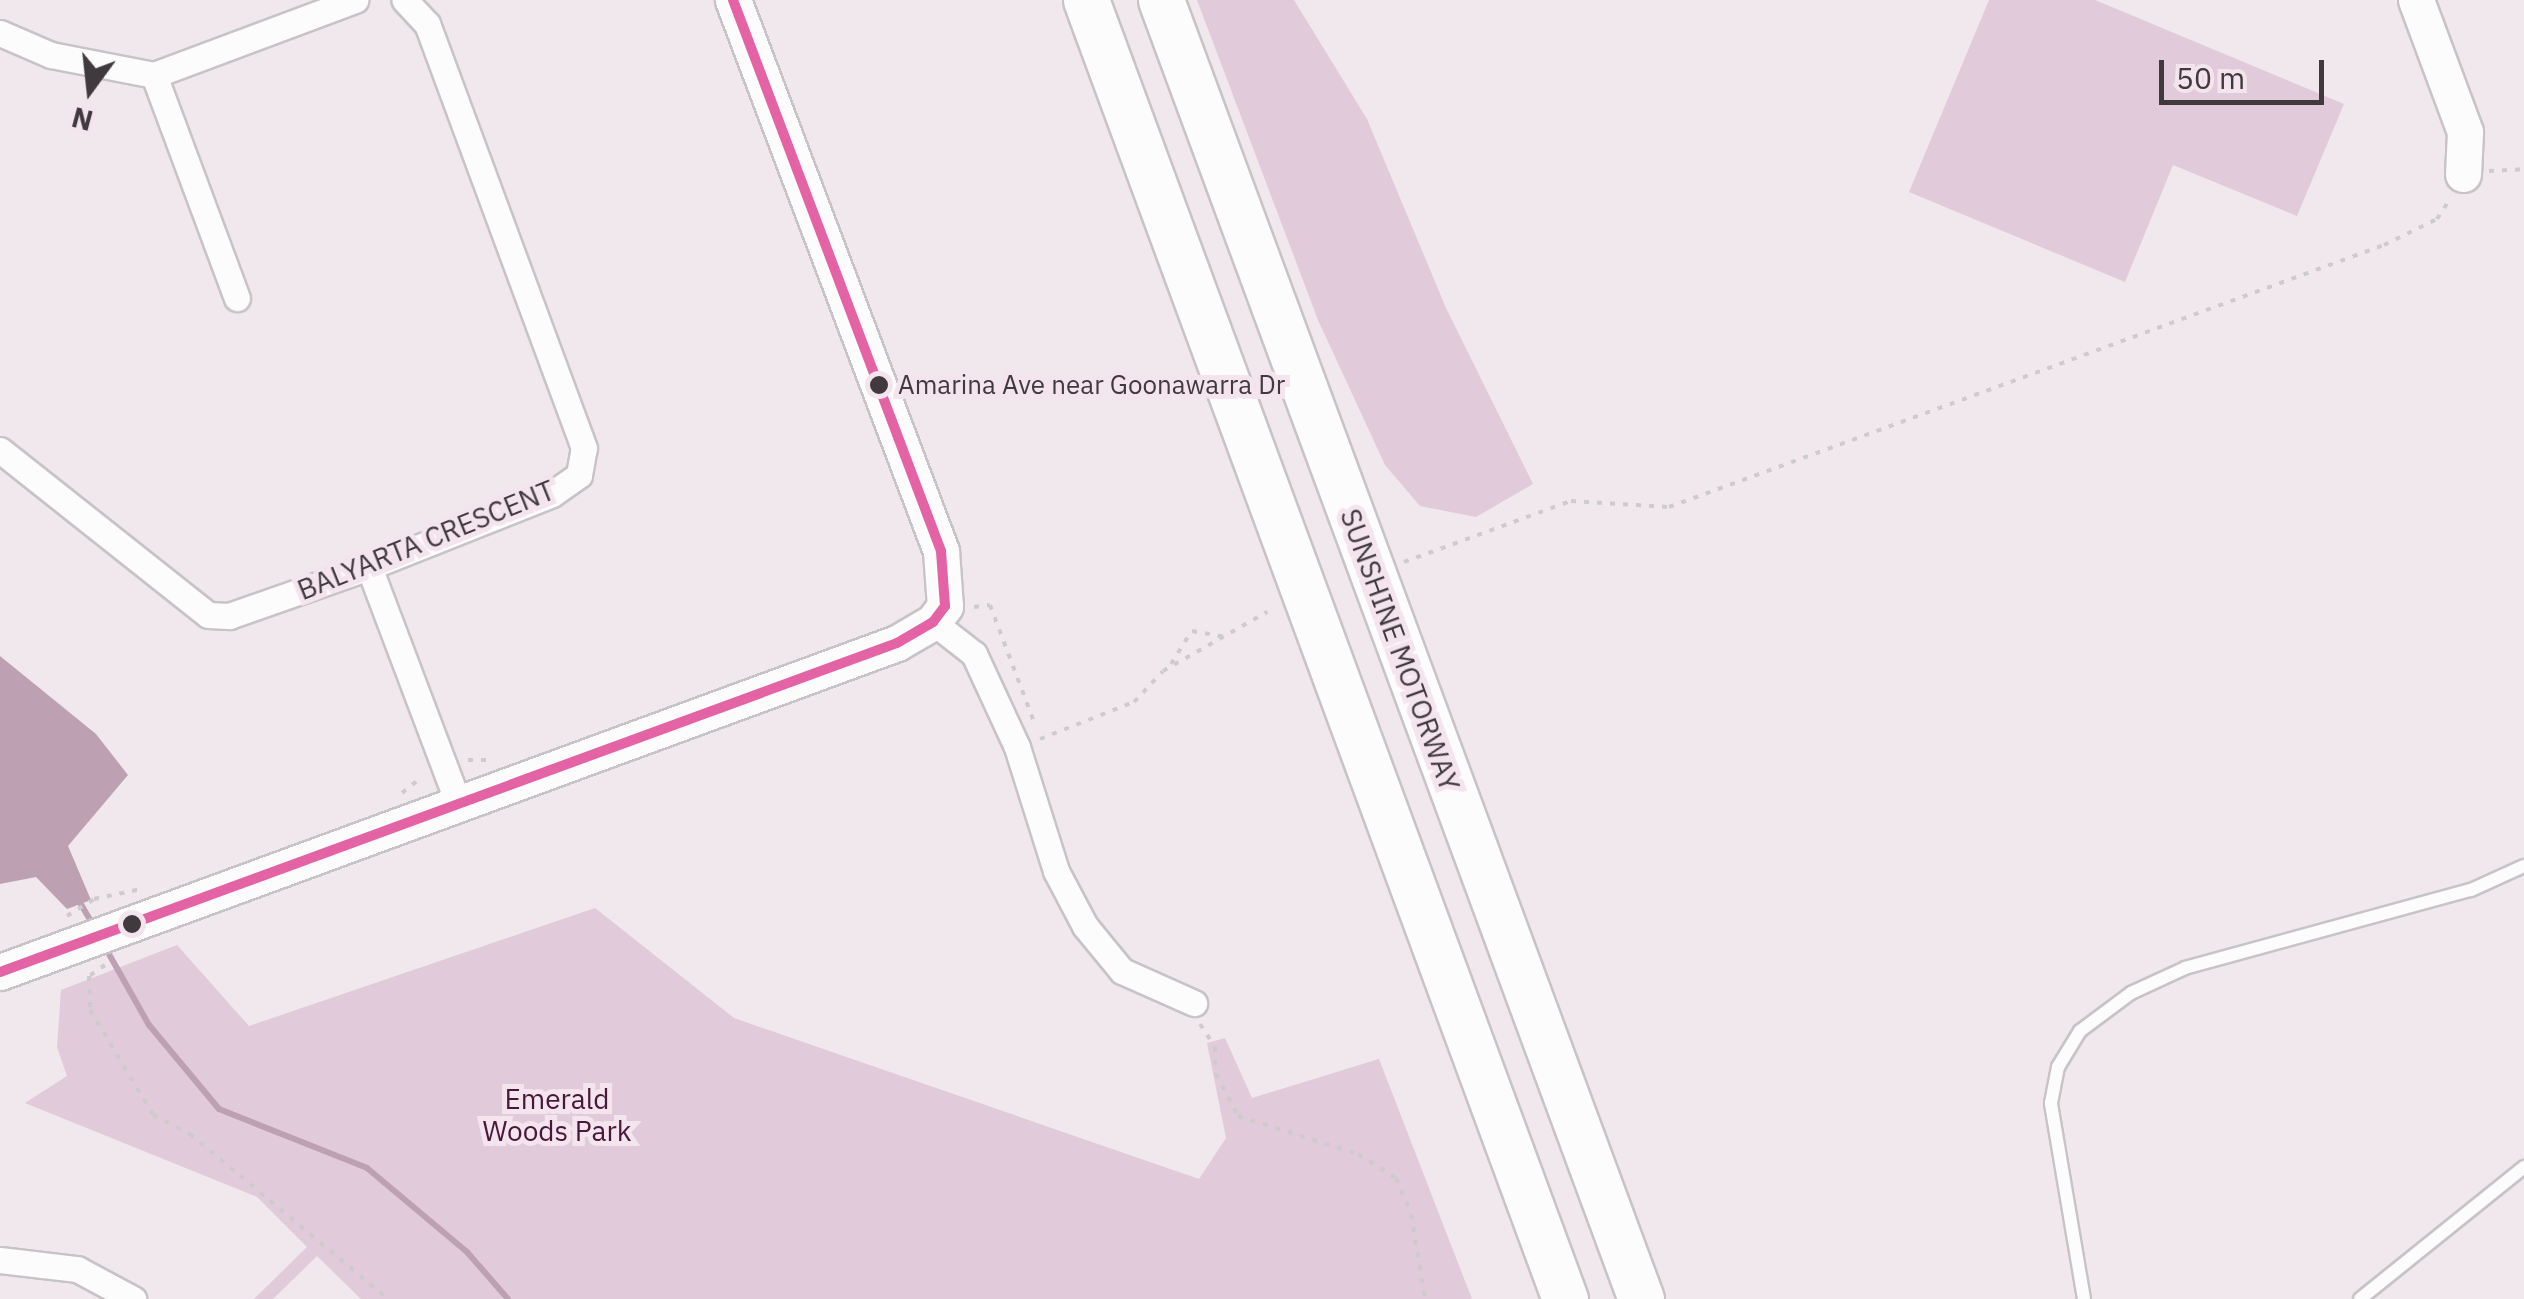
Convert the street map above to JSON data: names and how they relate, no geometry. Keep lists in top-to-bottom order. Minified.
{"streets":{"highway":["SUNSHINE MOTORWAY"],"street":["BALYARTA CRESCENT"]},"parks":["Emerald Woods Park"],"places":["Amarina Ave near Goonawarra Dr"],"scale_bar":"50 m","north":"bottom"}
